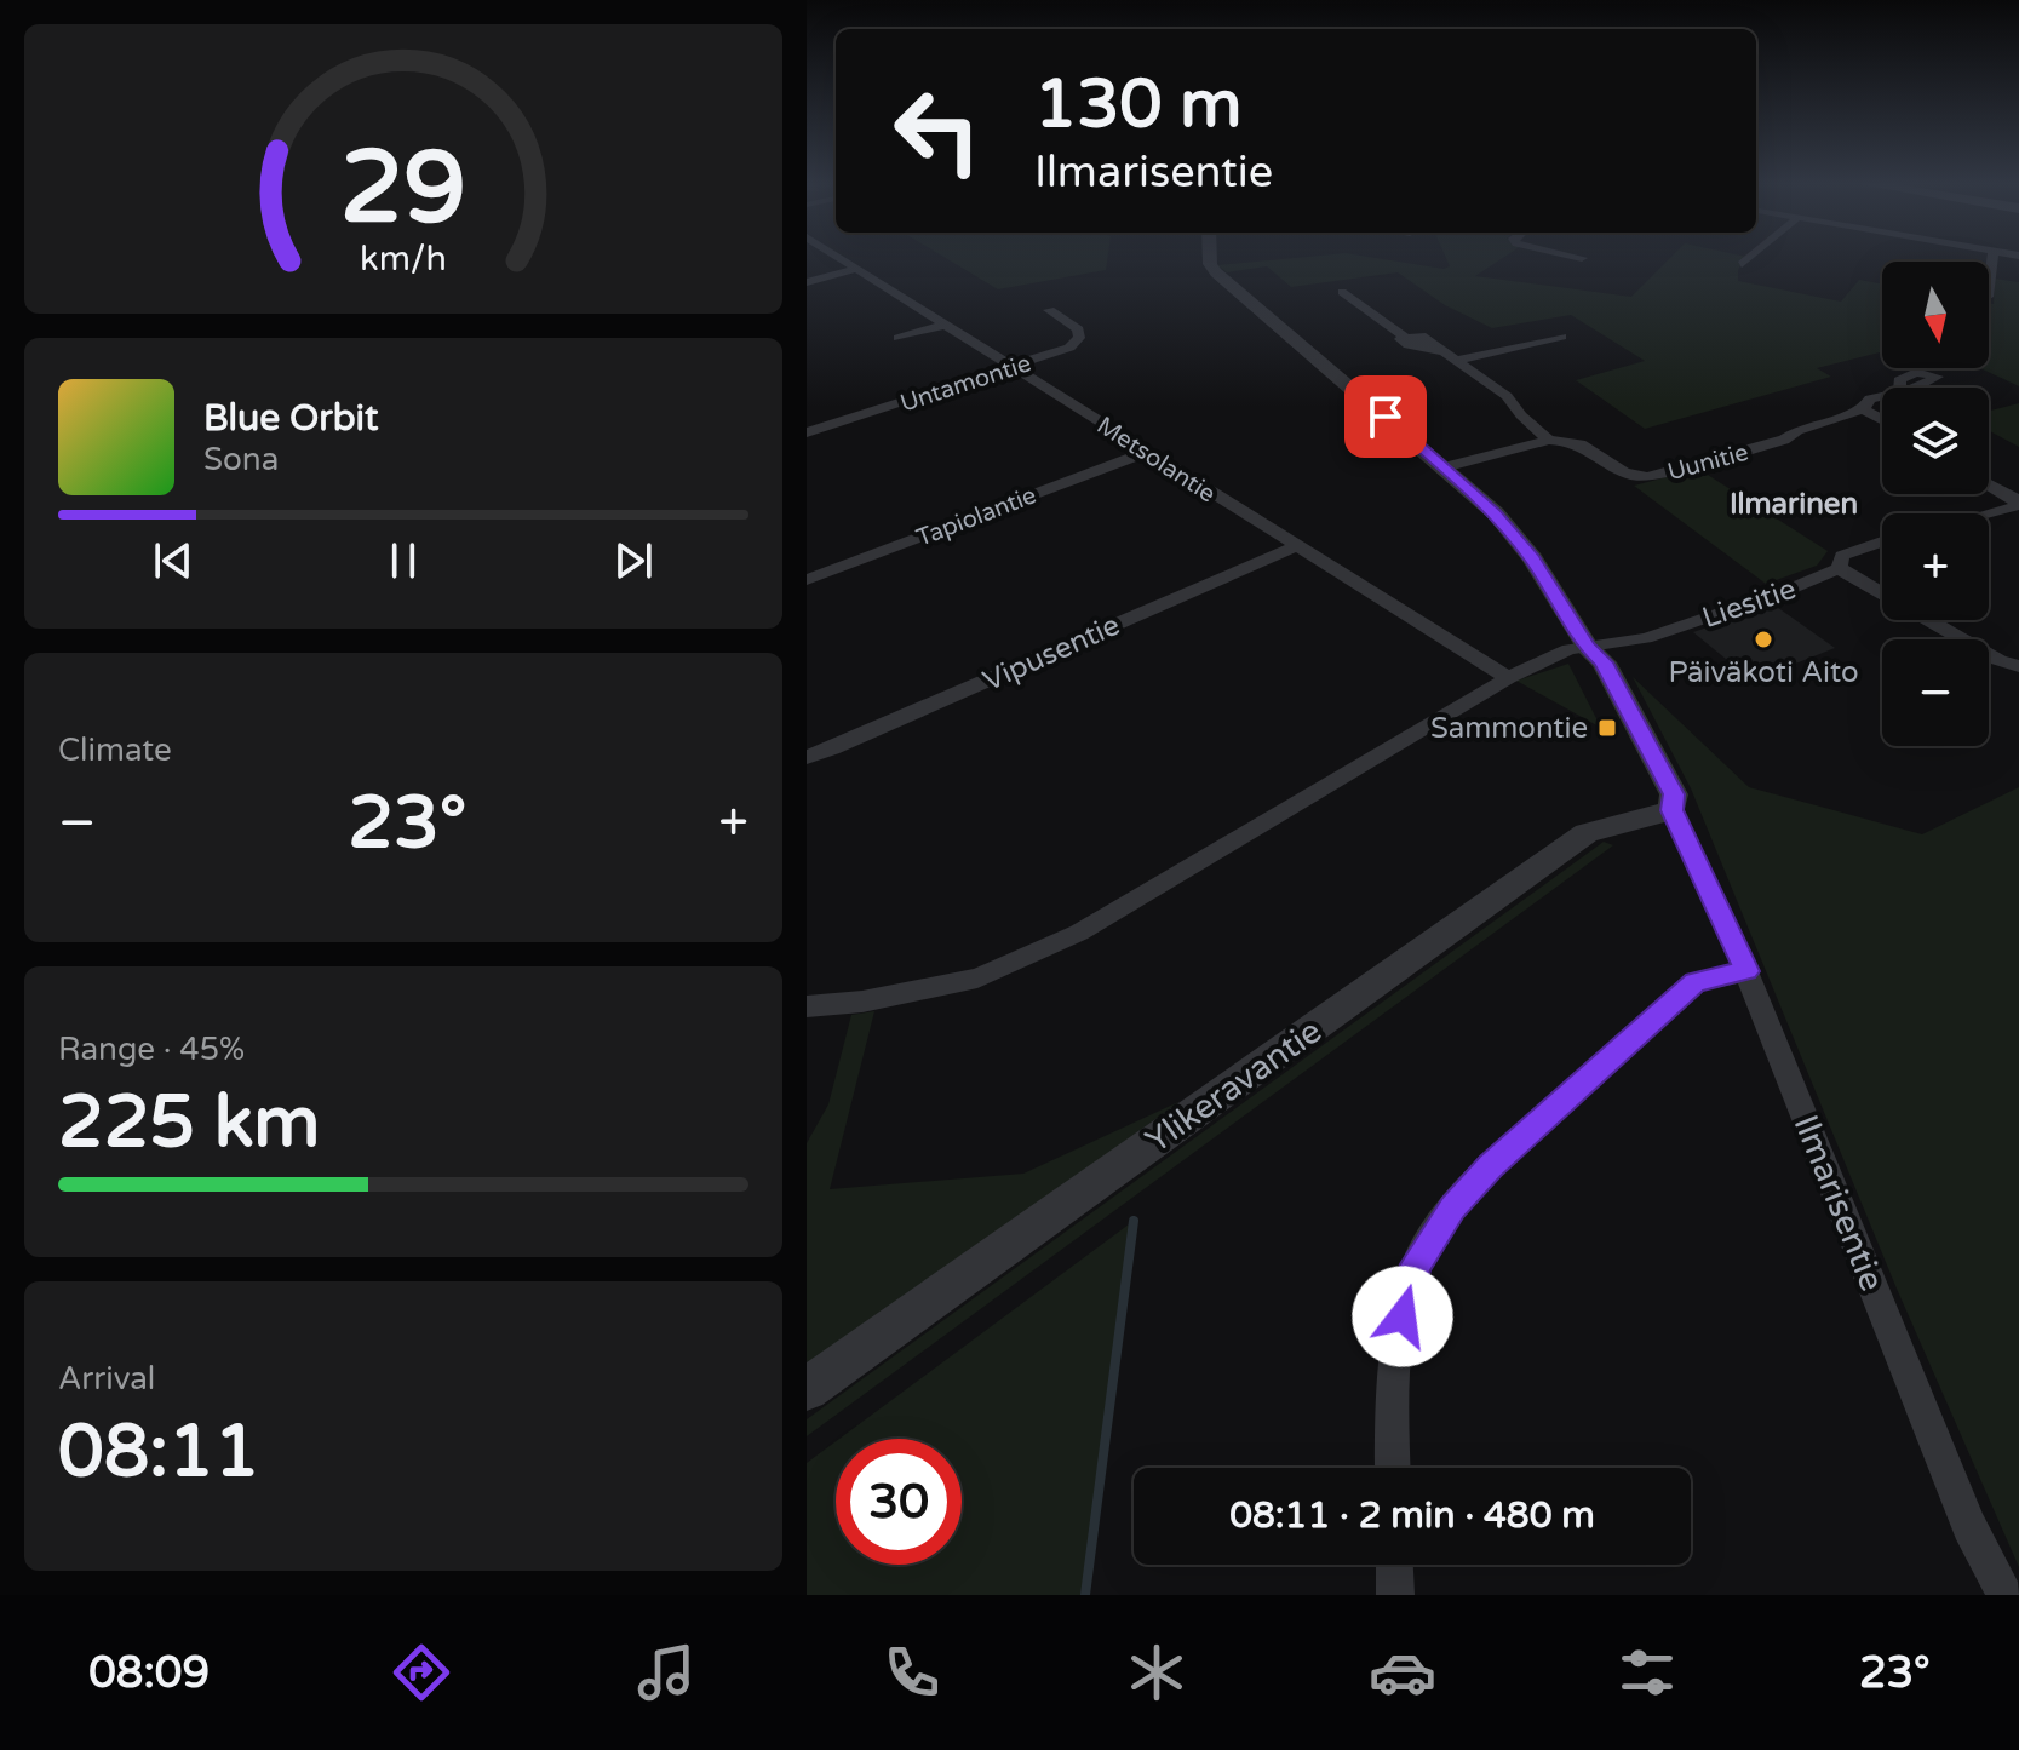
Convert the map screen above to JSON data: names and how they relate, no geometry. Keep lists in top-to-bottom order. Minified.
{"streets":{"street":["Untamontie","Metsolantie","Uunitie","Tapiolantie","Liesitie","Vipusentie","Ylikeravantie","Ilmarisentie"]},"crossings":[["Untamontie","Metsolantie"],["Metsolantie","Tapiolantie"],["Metsolantie","Vipusentie"],["Uunitie","Ilmarisentie"],["Liesitie","Ilmarisentie"],["Ylikeravantie","Ilmarisentie"]],"districts":["Ilmarinen"],"places":{"other":["Päiväkoti Aito"],"transit":["Sammontie"]},"north":"bottom","page":{"turn":["130 m","Ilmarisentie"],"map_buttons":["+","−"],"song":["Blue Orbit","Sona"],"tile":["Climate",["Range · 45%","225 km"],["Arrival","08:11"]],"heat":["−","23°","+"],"limit":"30","trip":"08:11 · 2 min · 480 m","tabs":["08:09","23°"],"gauge":["29","km/h"]}}
